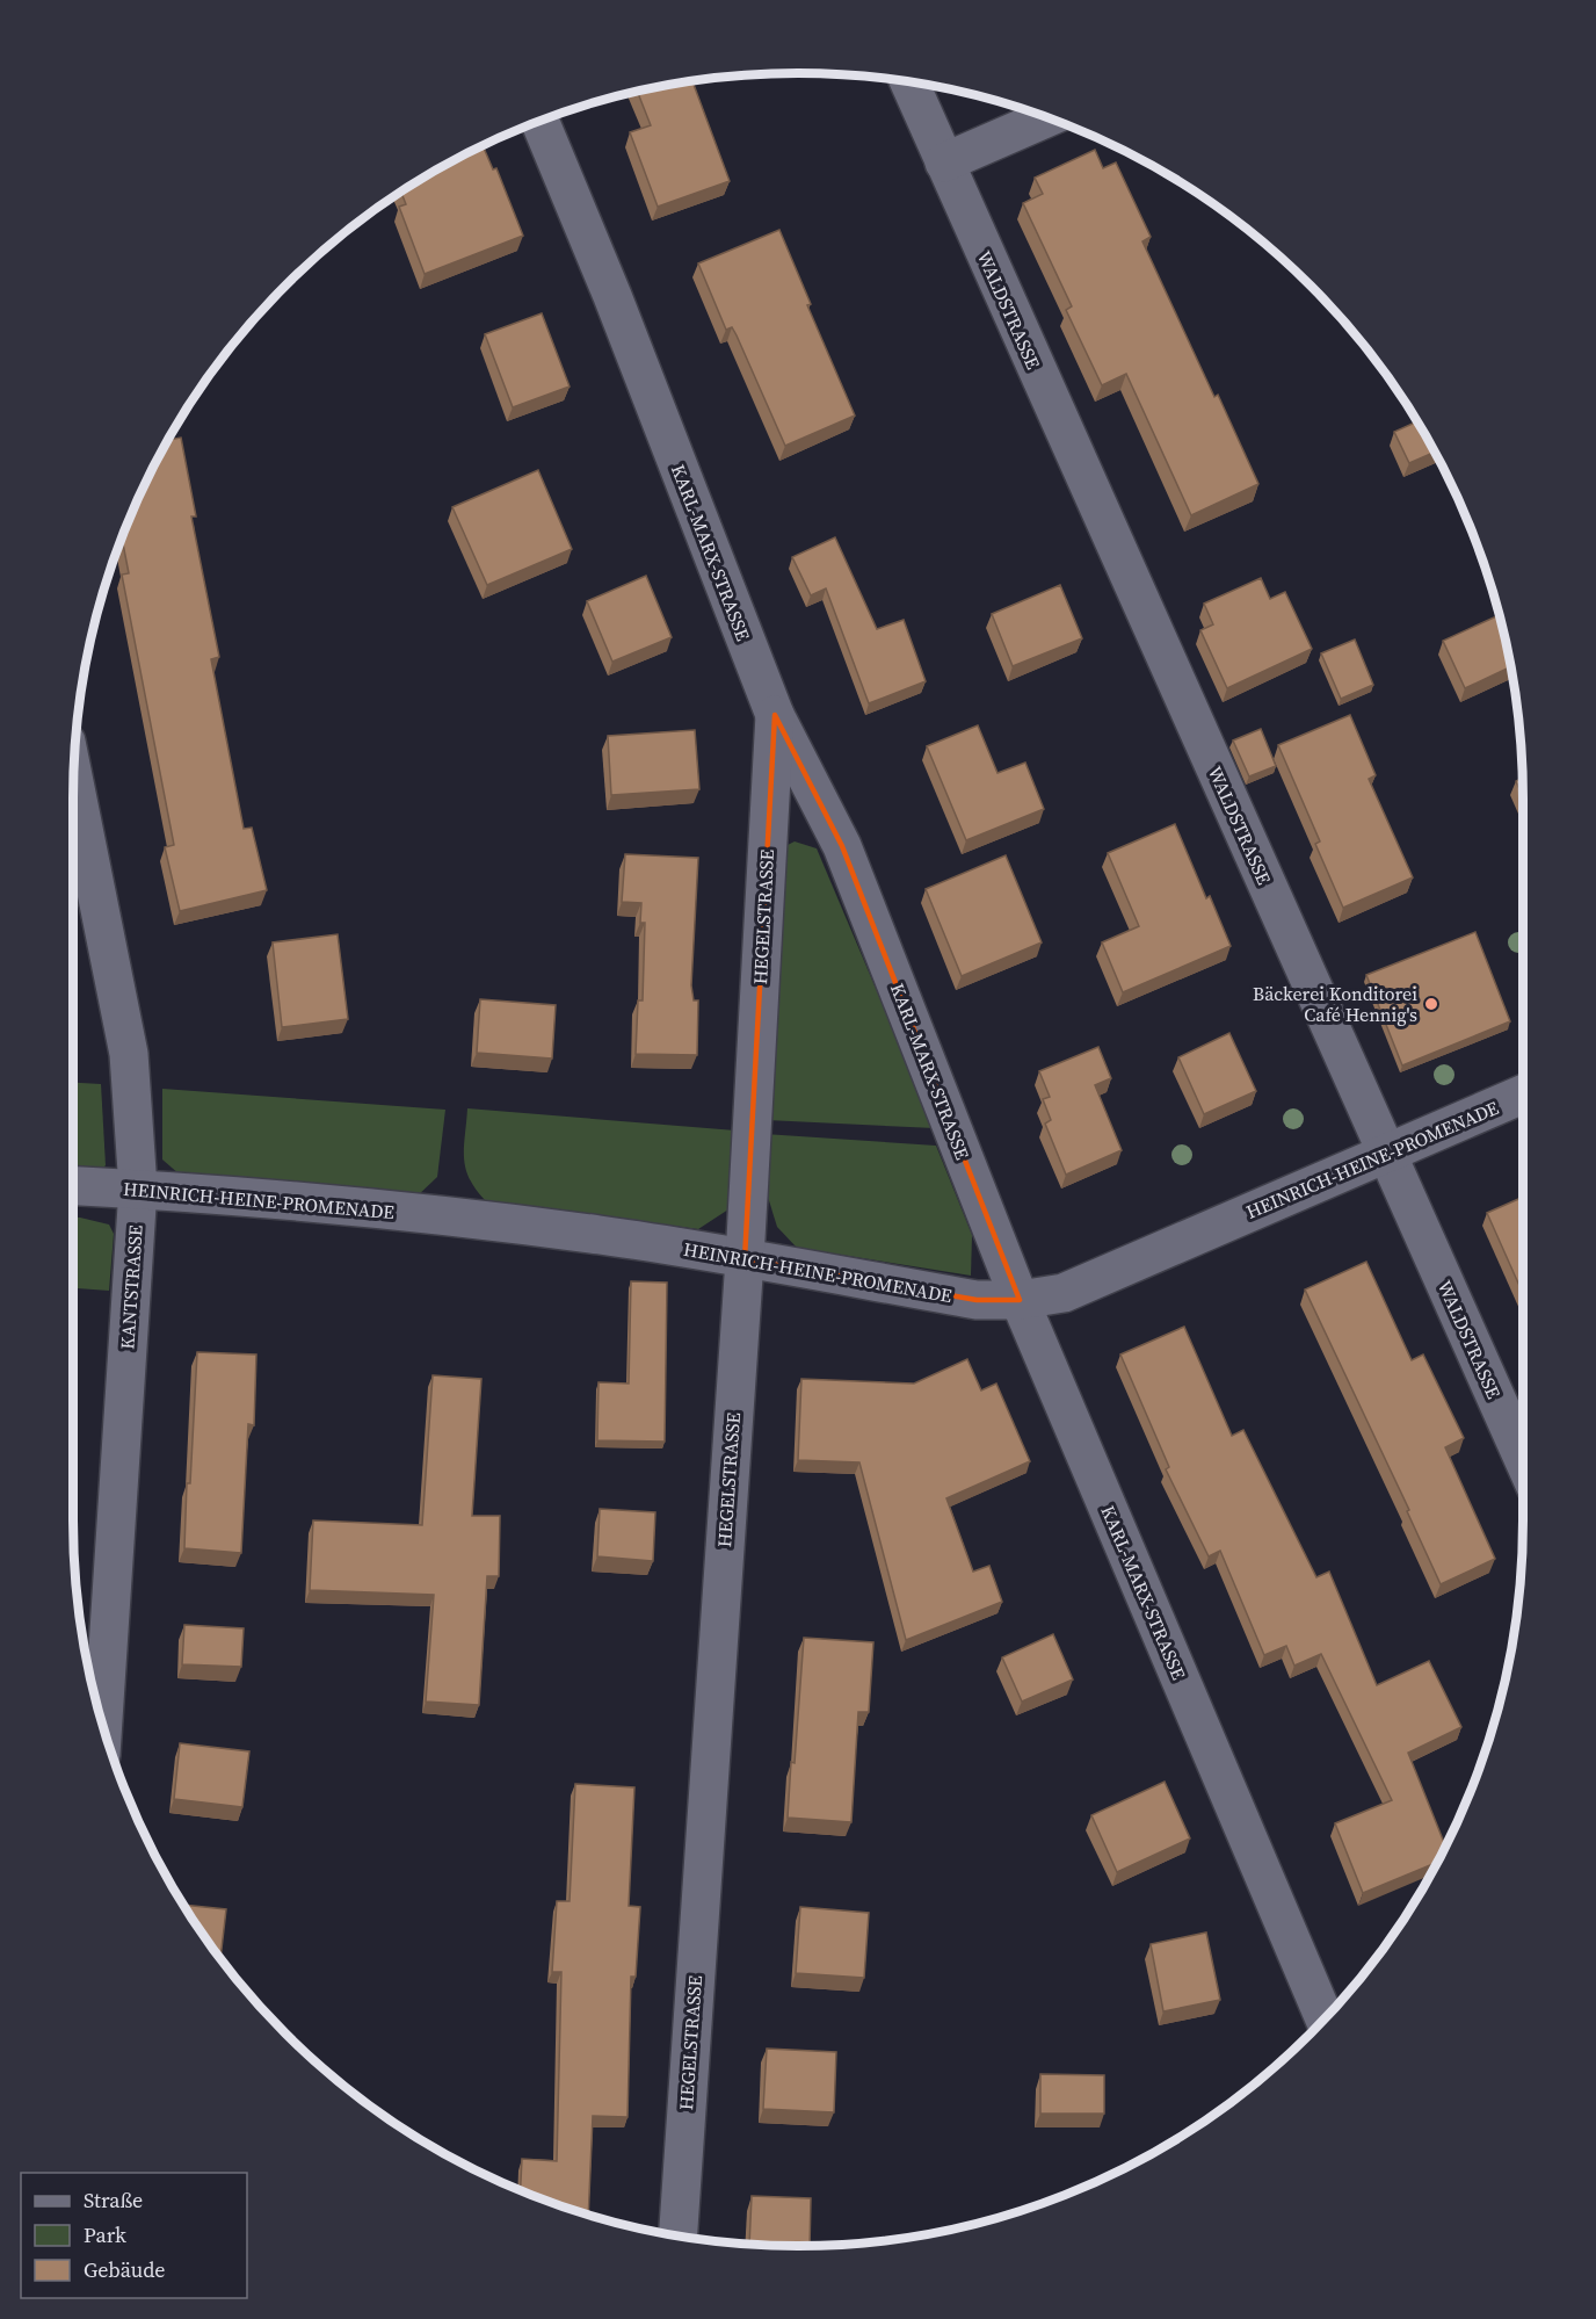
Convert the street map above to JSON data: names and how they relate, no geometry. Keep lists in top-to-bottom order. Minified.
{"streets":{"street":["WALDSTRASSE","KARL-MARX-STRASSE","HEGELSTRASSE","HEINRICH-HEINE-PROMENADE","KANTSTRASSE"]},"crossings":[["WALDSTRASSE","HEINRICH-HEINE-PROMENADE"],["KARL-MARX-STRASSE","HEGELSTRASSE"],["KARL-MARX-STRASSE","HEINRICH-HEINE-PROMENADE"],["HEGELSTRASSE","HEINRICH-HEINE-PROMENADE"],["HEINRICH-HEINE-PROMENADE","KANTSTRASSE"]],"places":["Bäckerei Konditorei Café Hennig's"],"legend":["Straße","Park","Gebäude"]}
